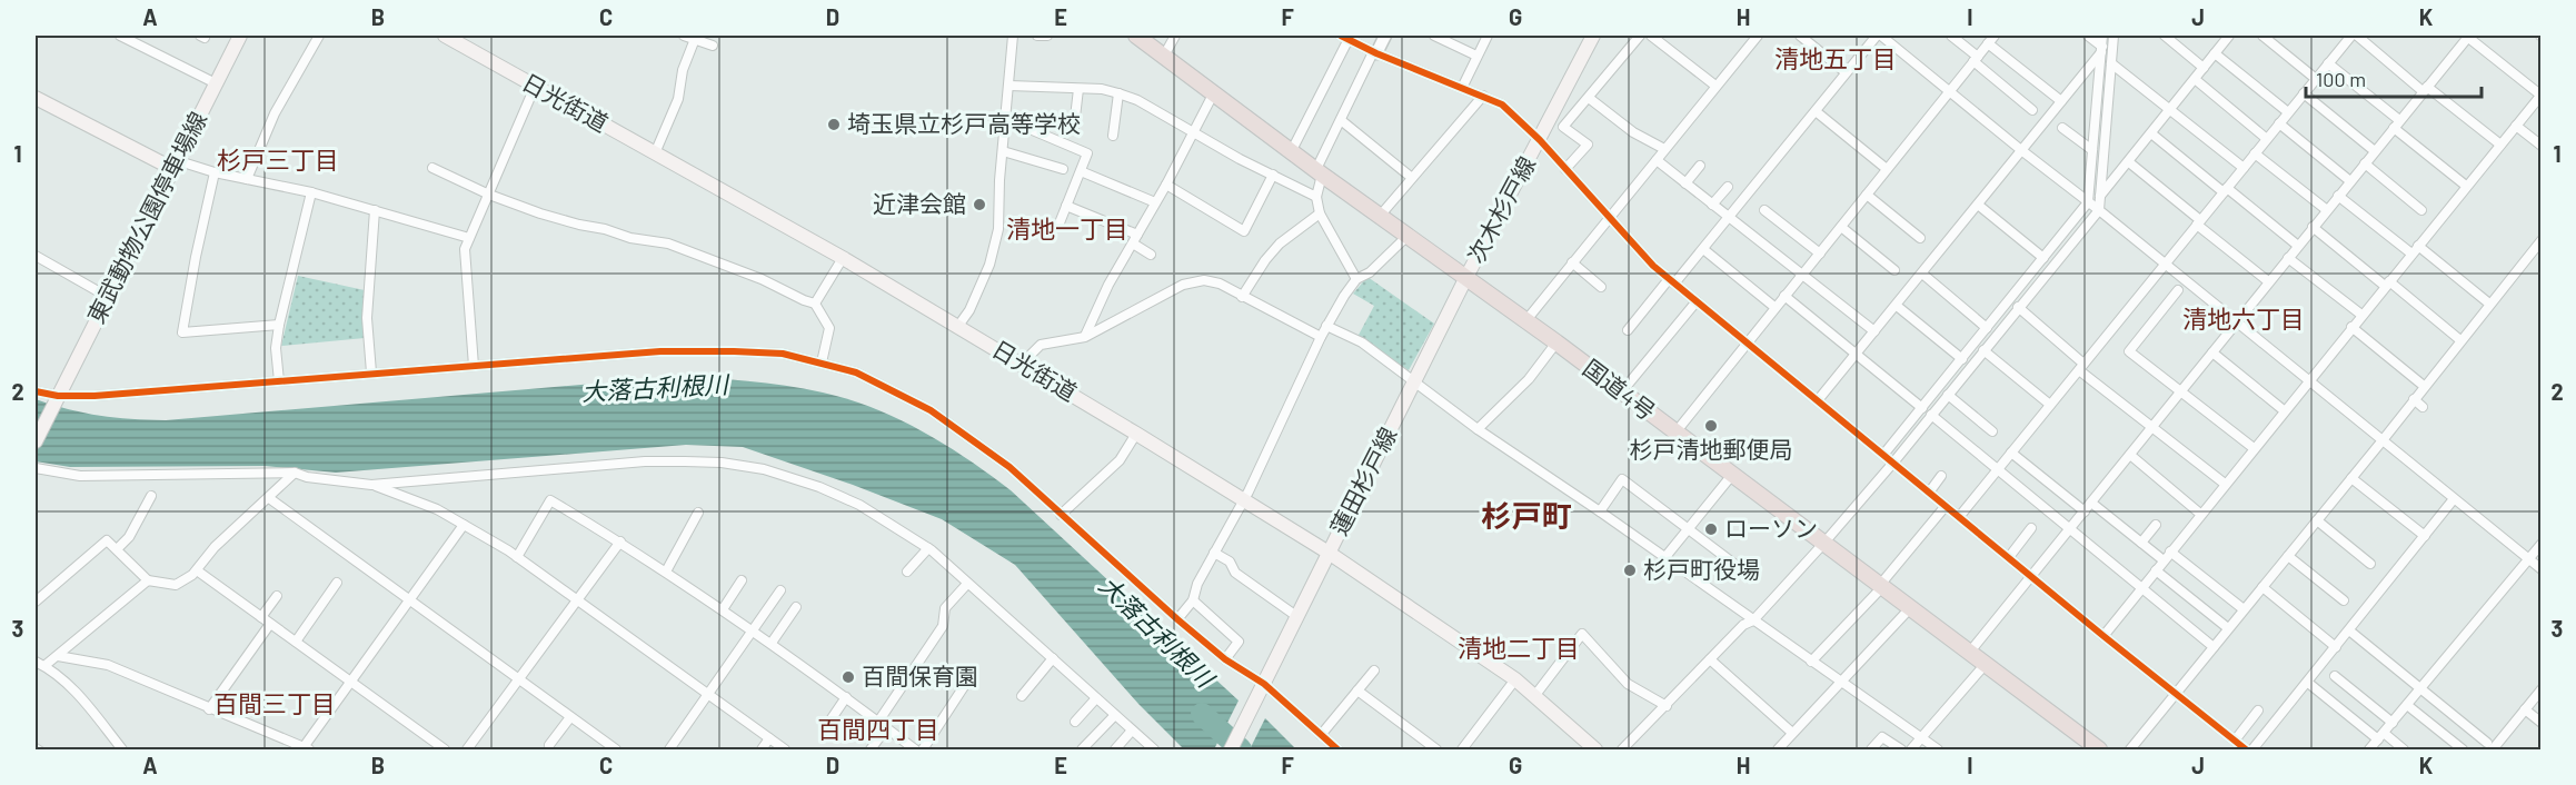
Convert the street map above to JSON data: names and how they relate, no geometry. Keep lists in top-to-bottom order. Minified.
{"streets":{"highway":["国道4号"],"main road":["日光街道","次木杉戸線","東武動物公園停車場線","蓮田杉戸線"]},"crossings":[["日光街道","蓮田杉戸線"],["次木杉戸線","国道4号"],["次木杉戸線","蓮田杉戸線"],["国道4号","蓮田杉戸線"]],"districts":["清地五丁目","杉戸三丁目","清地一丁目","清地六丁目","杉戸町","清地二丁目","百間三丁目","百間四丁目"],"water":["大落古利根川"],"places":["埼玉県立杉戸高等学校","近津会館","杉戸清地郵便局","ローソン","杉戸町役場","百間保育園"],"scale_bar":"100 m","grid":{"columns":["A","B","C","D","E","F","G","H","I","J","K"],"rows":["1","2","3"]}}
